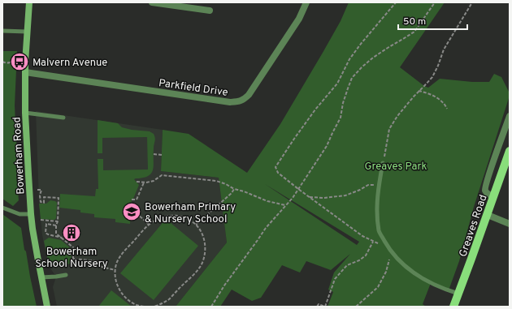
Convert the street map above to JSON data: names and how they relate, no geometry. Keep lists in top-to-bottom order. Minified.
{"streets":{"main road":["Greaves Road"],"street":["Parkfield Drive","Bowerham Road"]},"crossings":[["Parkfield Drive","Bowerham Road"]],"parks":["Greaves Park"],"places":{"bus stop":["Malvern Avenue"],"school or university":["Bowerham Primary & Nursery School"],"building":["Bowerham School Nursery"]},"scale_bar":"50 m"}
